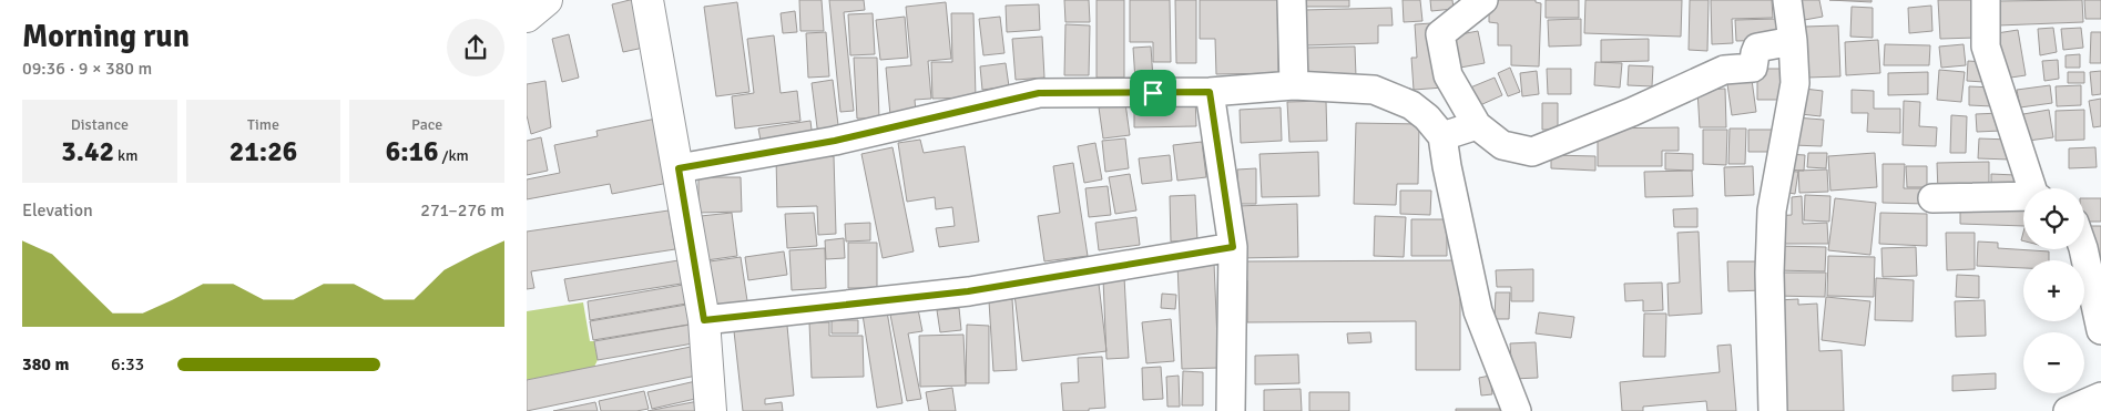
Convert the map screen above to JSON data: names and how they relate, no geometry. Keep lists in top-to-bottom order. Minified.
{"page":{"heading":["Morning run","09:36 · 9 × 380 m"],"stats":[["Distance","3.42 km"],["Time","21:26"],["Pace","6:16 /km"]],"chart":["Elevation","271–276 m"],"map_buttons":["+","−"],"list":[{"name":"380 m","note":"6:33"}]}}
